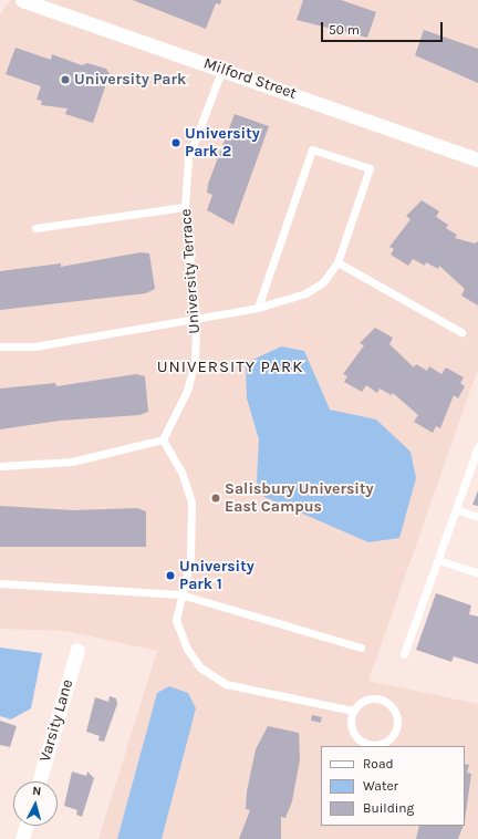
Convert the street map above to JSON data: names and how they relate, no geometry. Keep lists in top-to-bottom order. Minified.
{"streets":{"street":["Milford Street","Varsity Lane"],"lane":["University Terrace"]},"crossings":[["Milford Street","University Terrace"]],"districts":["UNIVERSITY PARK"],"places":["University Park","University Park 2","Salisbury University East Campus","University Park 1"],"legend":["Road","Water","Building"],"scale_bar":"50 m","north":"top"}
